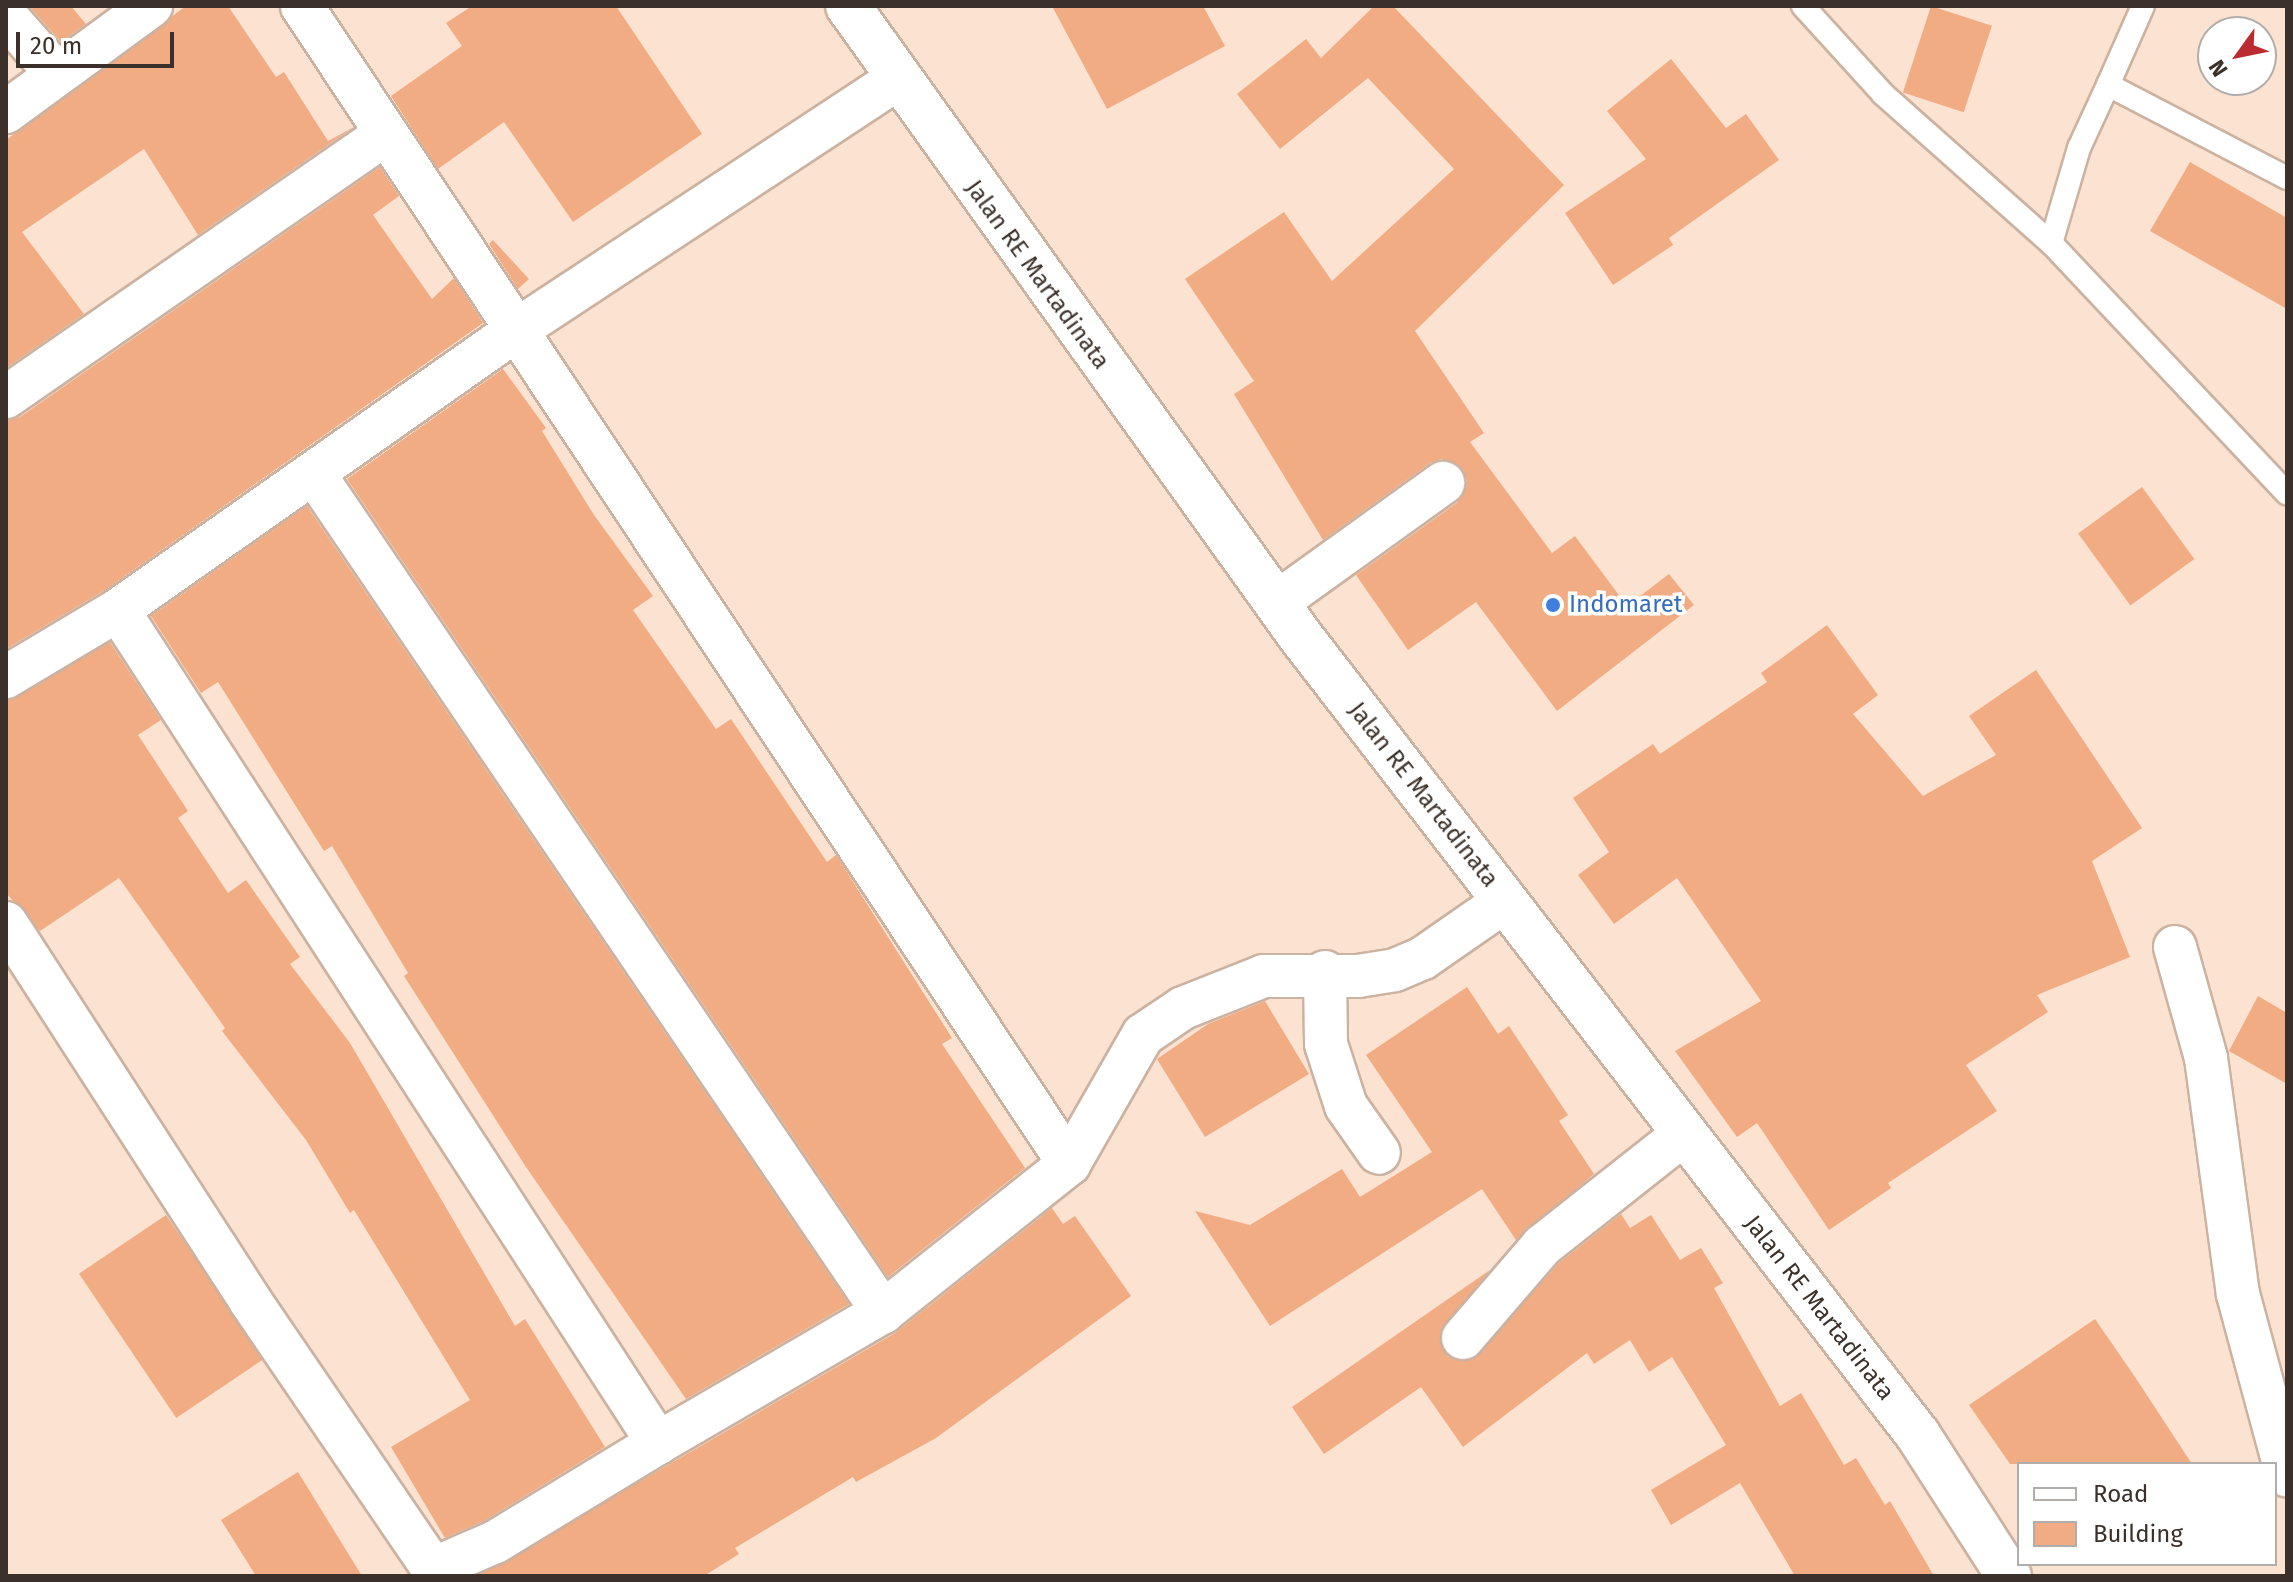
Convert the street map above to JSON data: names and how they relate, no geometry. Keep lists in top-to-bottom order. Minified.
{"streets":{"highway":["Jalan RE Martadinata"]},"places":["Indomaret"],"legend":["Road","Building"],"scale_bar":"20 m","north":"bottom left"}
